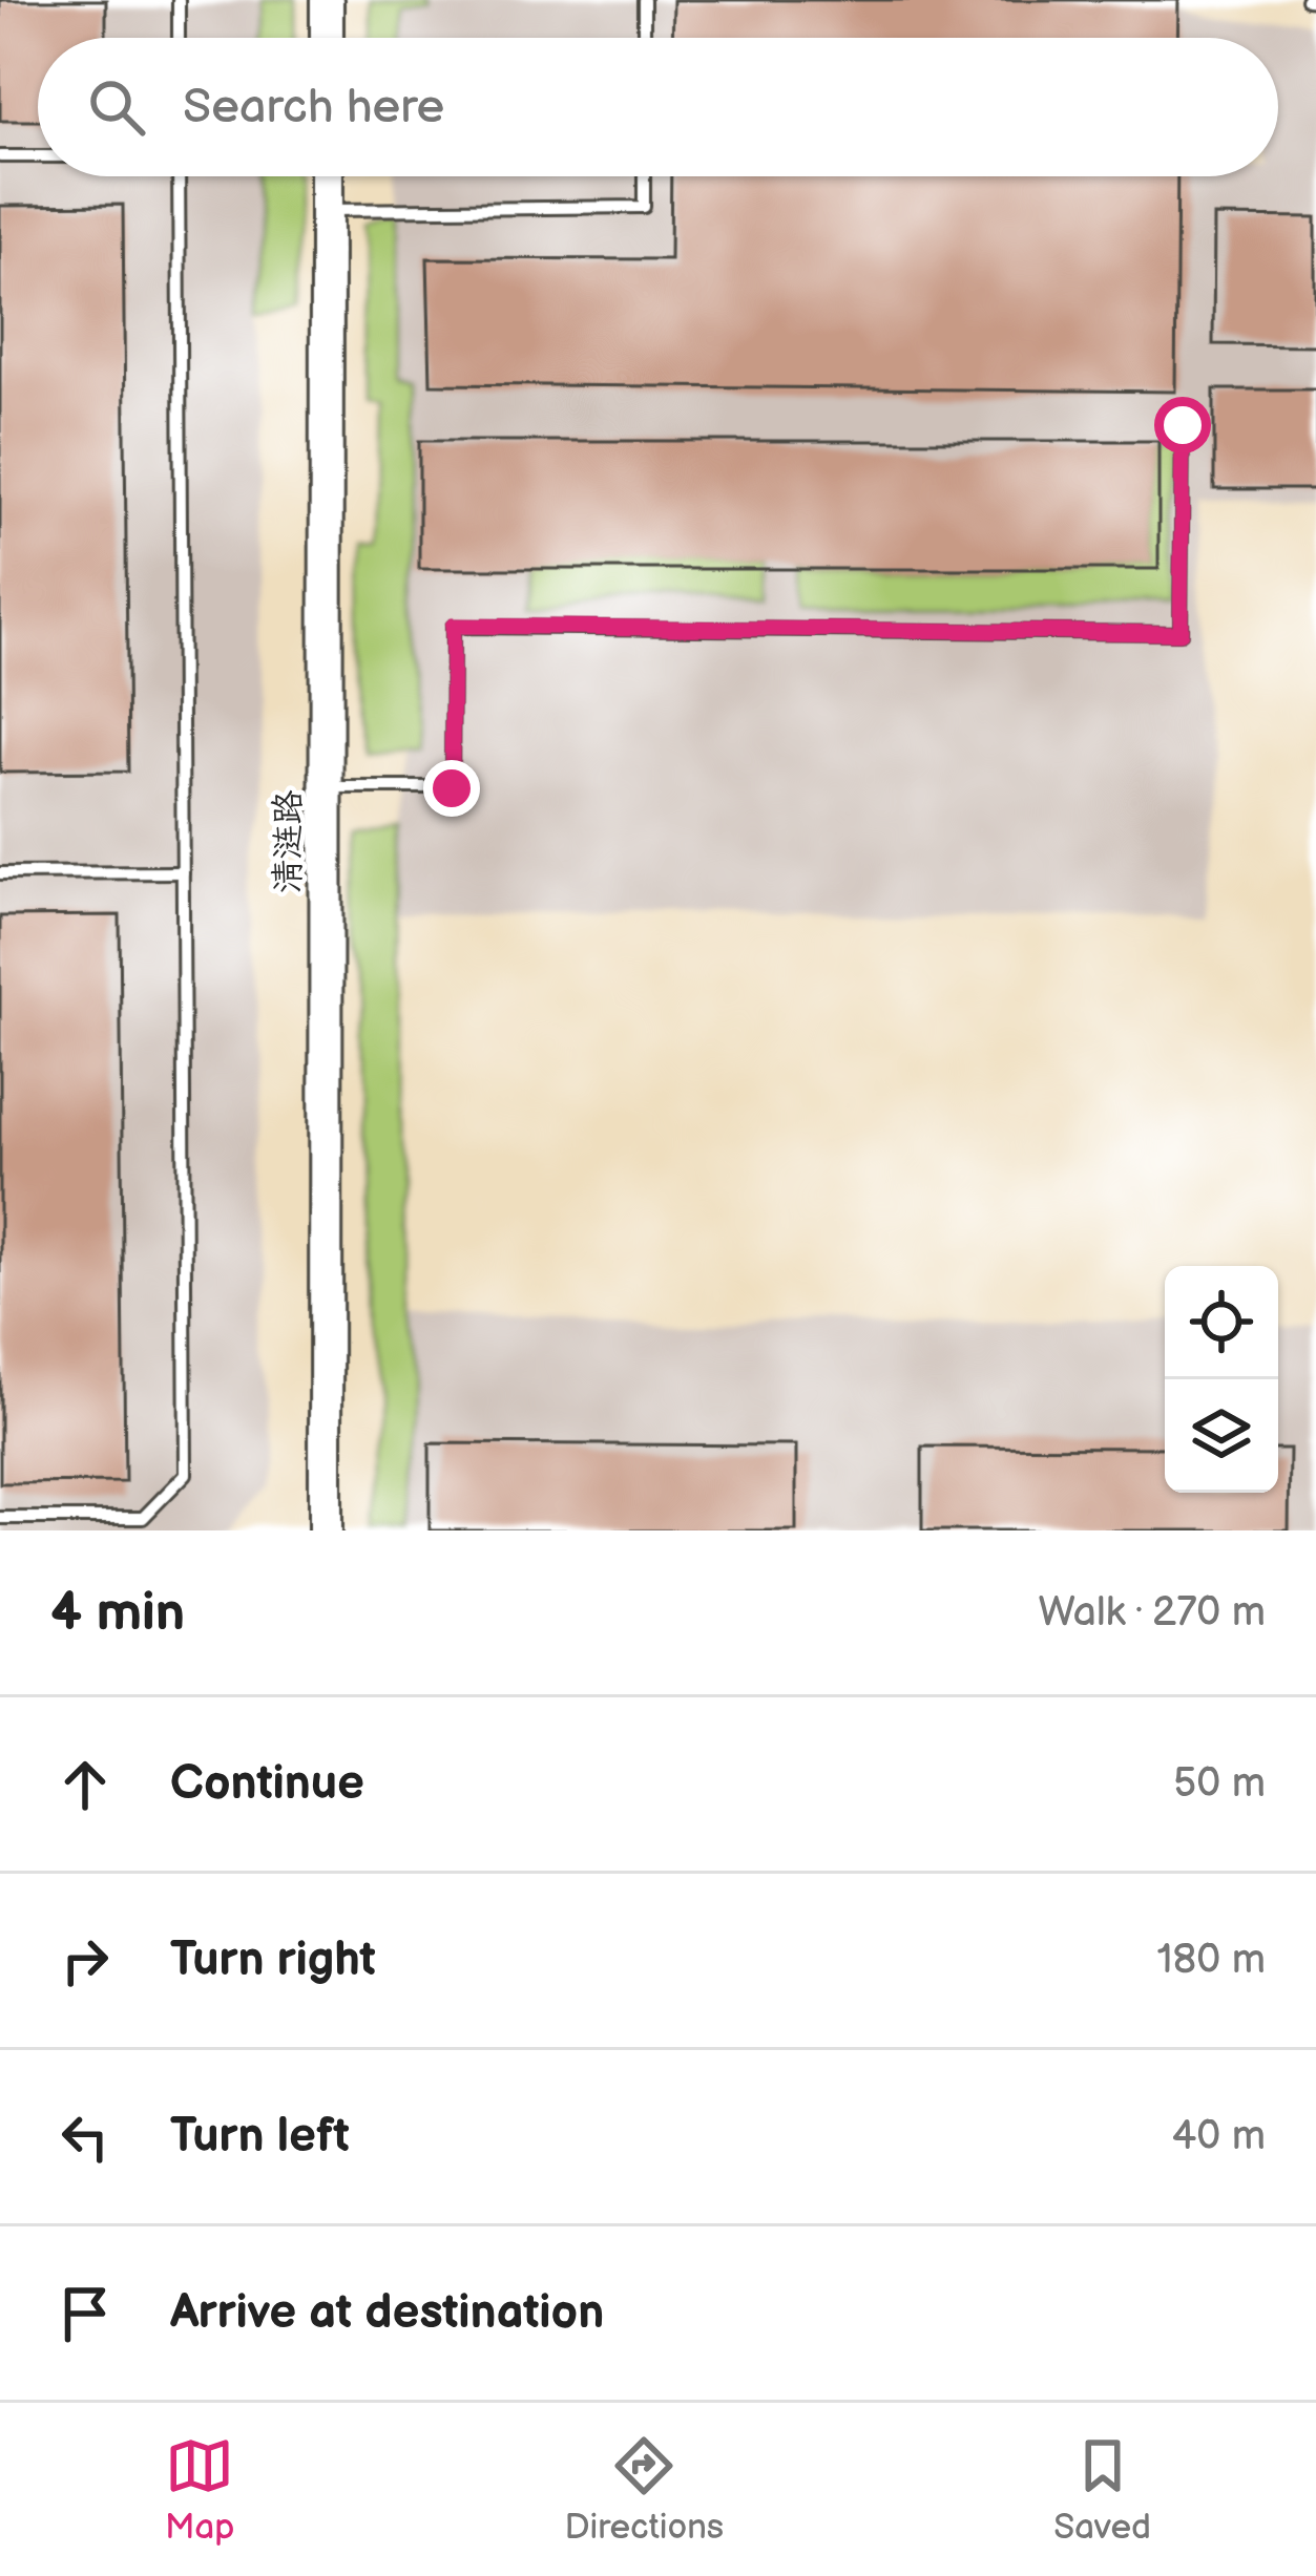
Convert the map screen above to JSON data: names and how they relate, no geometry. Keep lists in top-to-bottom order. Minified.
{"streets":{"street":["清涟路"]},"page":{"search":"Search here","heading":["4 min","Walk · 270 m"],"list":[["Continue","50 m"],["Turn right","180 m"],["Turn left","40 m"],"Arrive at destination"],"nav":["Map","Directions","Saved"]}}
